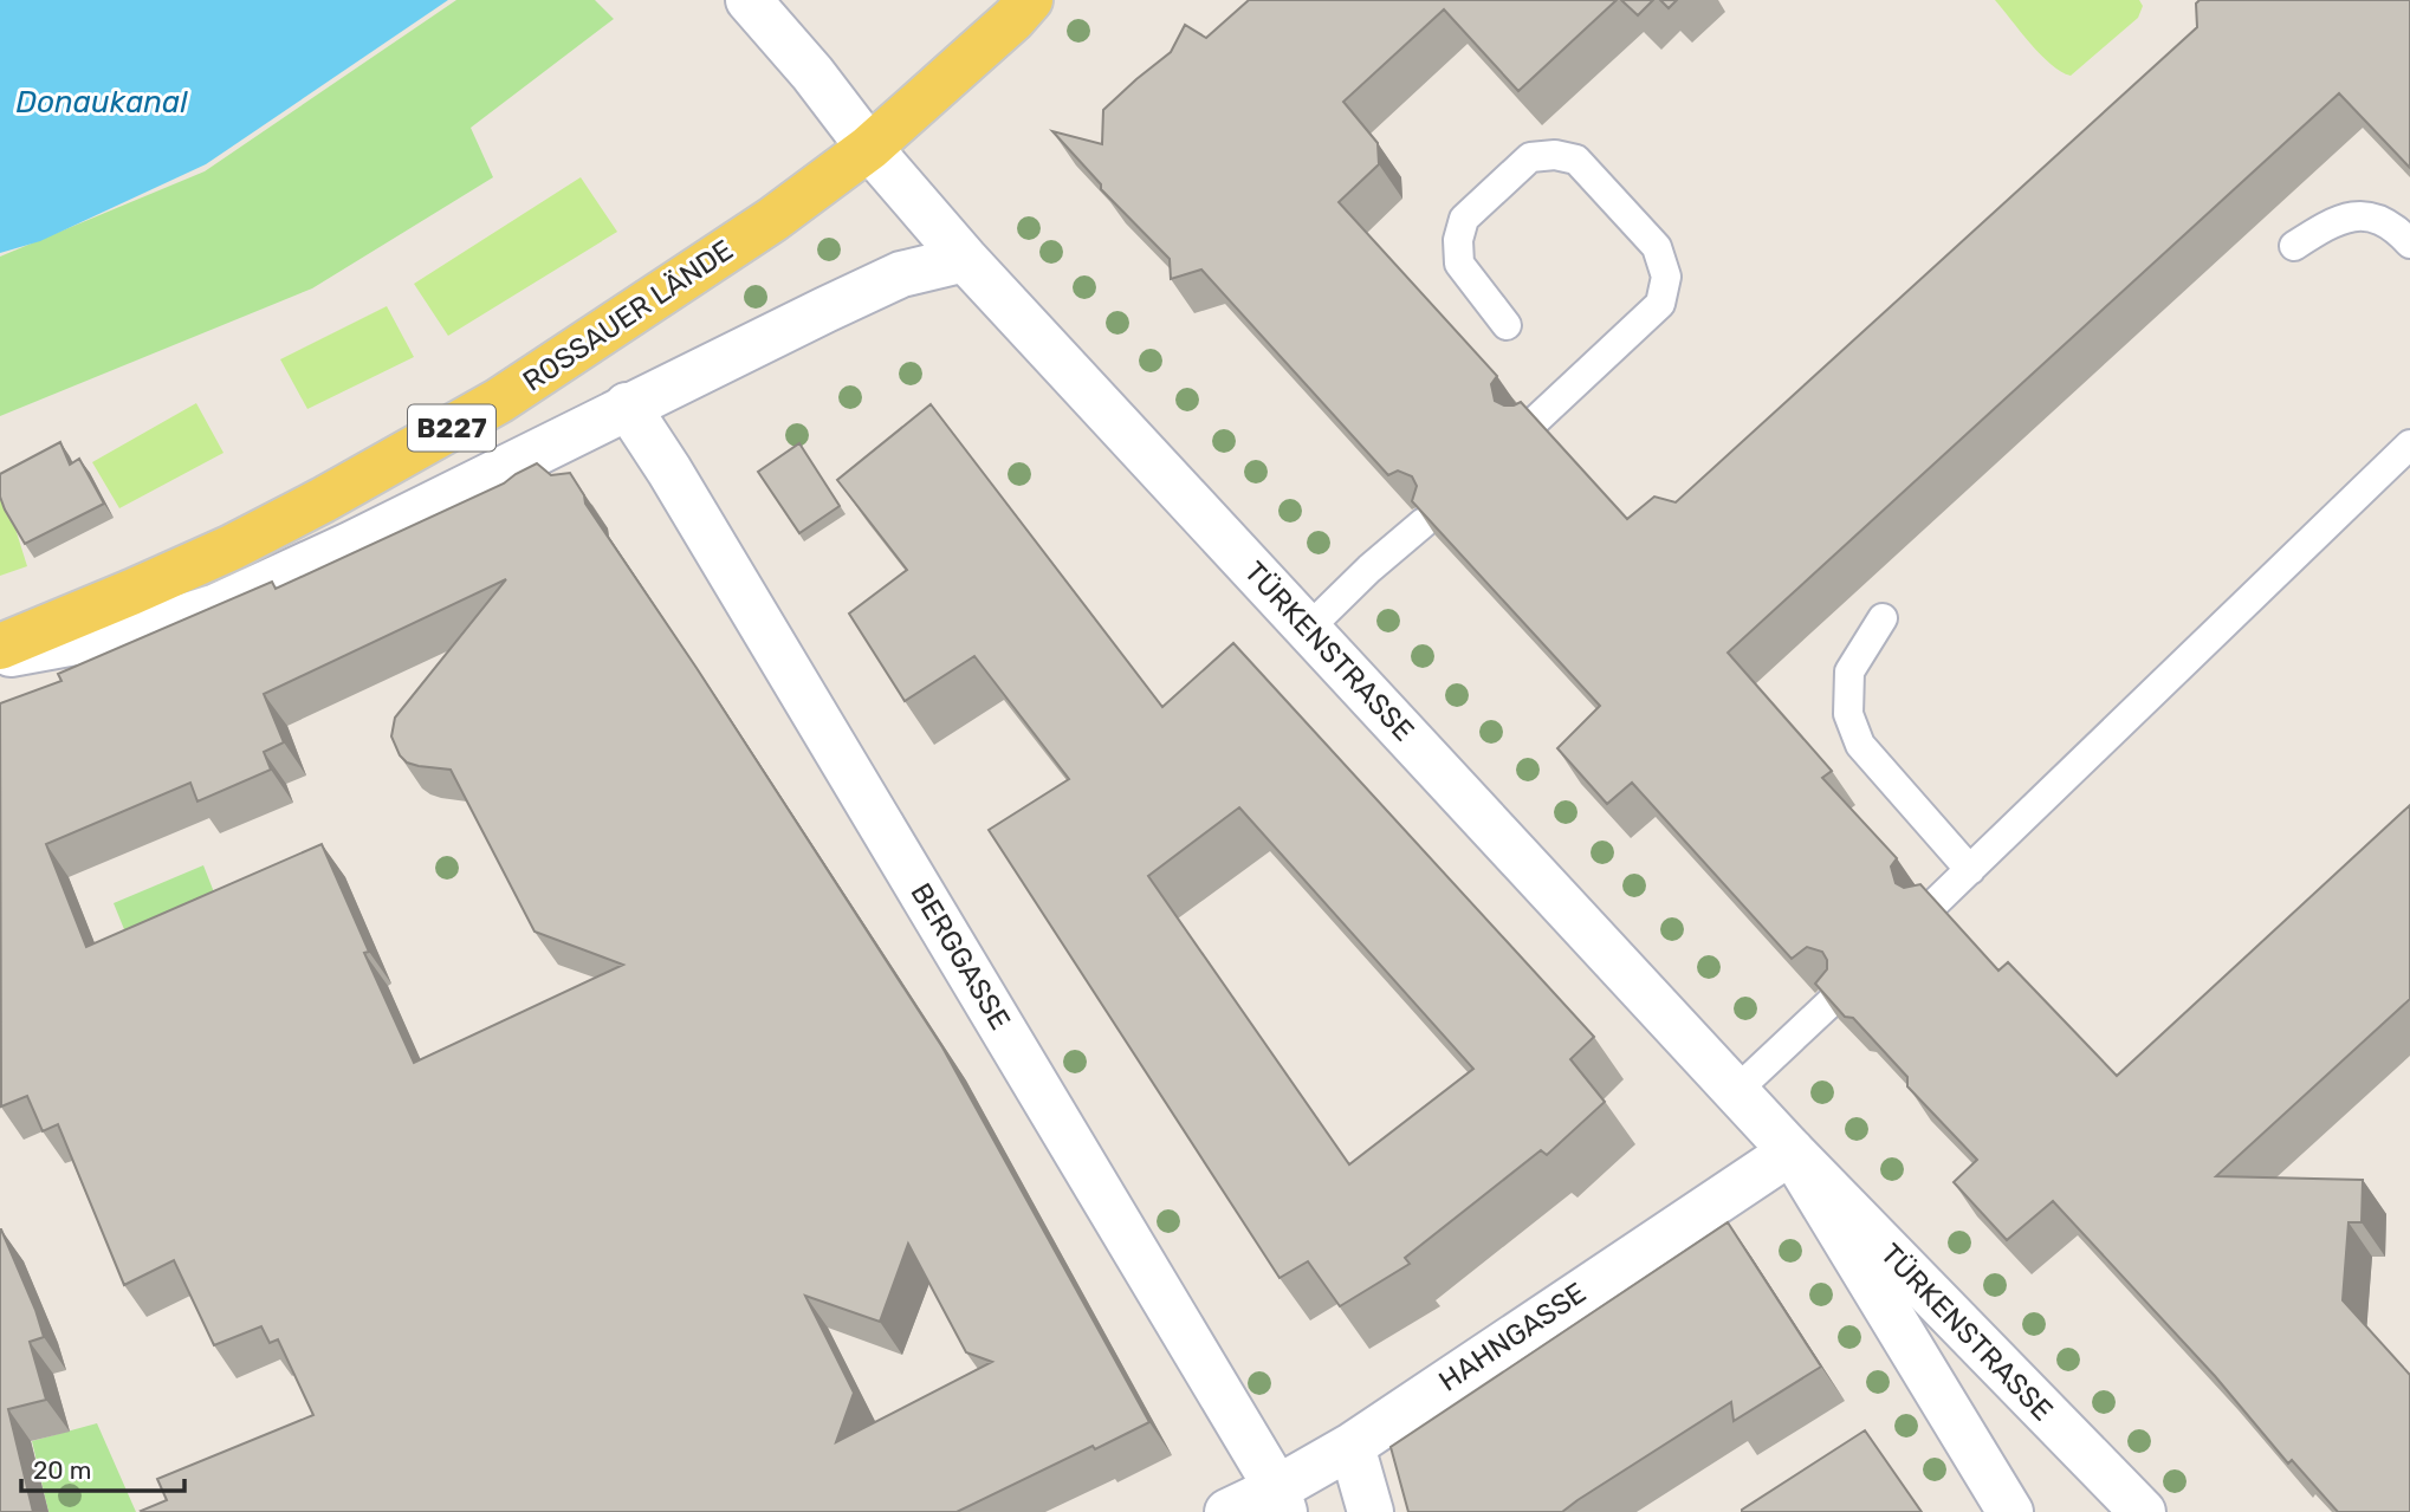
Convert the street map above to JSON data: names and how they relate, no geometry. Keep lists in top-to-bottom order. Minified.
{"streets":{"main road":["ROSSAUER LÄNDE","B227","TÜRKENSTRASSE","BERGGASSE","HAHNGASSE"]},"crossings":[["ROSSAUER LÄNDE","TÜRKENSTRASSE"],["TÜRKENSTRASSE","HAHNGASSE"],["BERGGASSE","HAHNGASSE"]],"water":["Donaukanal"],"scale_bar":"20 m"}
